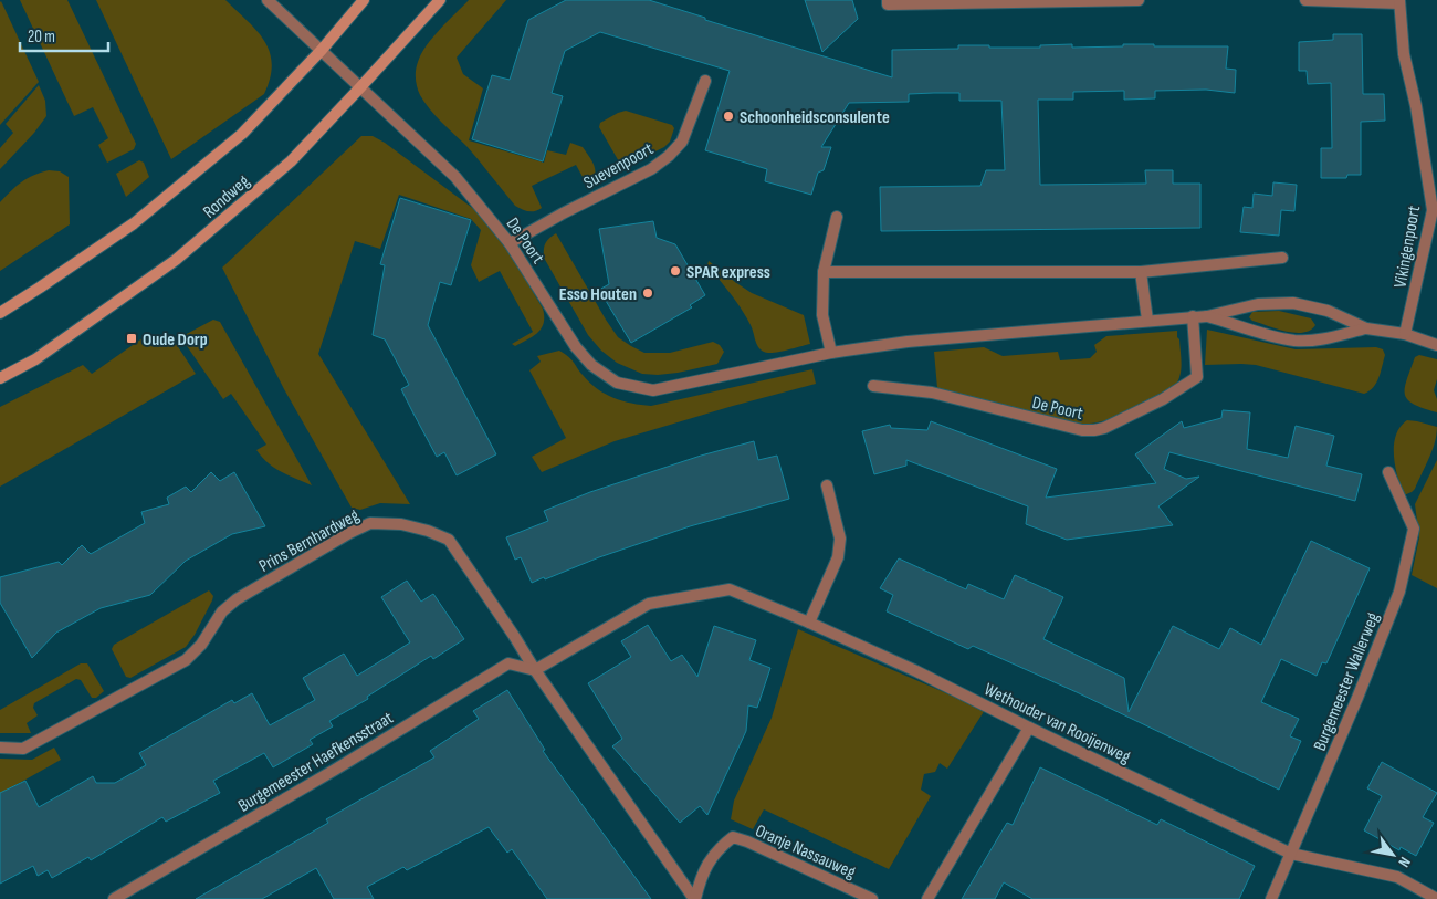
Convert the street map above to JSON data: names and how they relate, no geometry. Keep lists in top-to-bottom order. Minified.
{"streets":{"main road":["Rondweg"],"street":["Suevenpoort","De Poort","Vikingenpoort","Prins Bernhardweg","Burgemeester Wallerweg","Wethouder van Rooijenweg","Burgemeester Haefkensstraat","Oranje Nassauweg"]},"crossings":[["Suevenpoort","De Poort"],["Rondweg","De Poort"],["De Poort","Vikingenpoort"],["Prins Bernhardweg","Wethouder van Rooijenweg"],["Prins Bernhardweg","Burgemeester Haefkensstraat"],["Prins Bernhardweg","Oranje Nassauweg"],["Burgemeester Wallerweg","Wethouder van Rooijenweg"],["Wethouder van Rooijenweg","Burgemeester Haefkensstraat"]],"places":{"other":["Schoonheidsconsulente","SPAR express","Esso Houten"],"transit":["Oude Dorp"]},"scale_bar":"20 m","north":"bottom right"}
